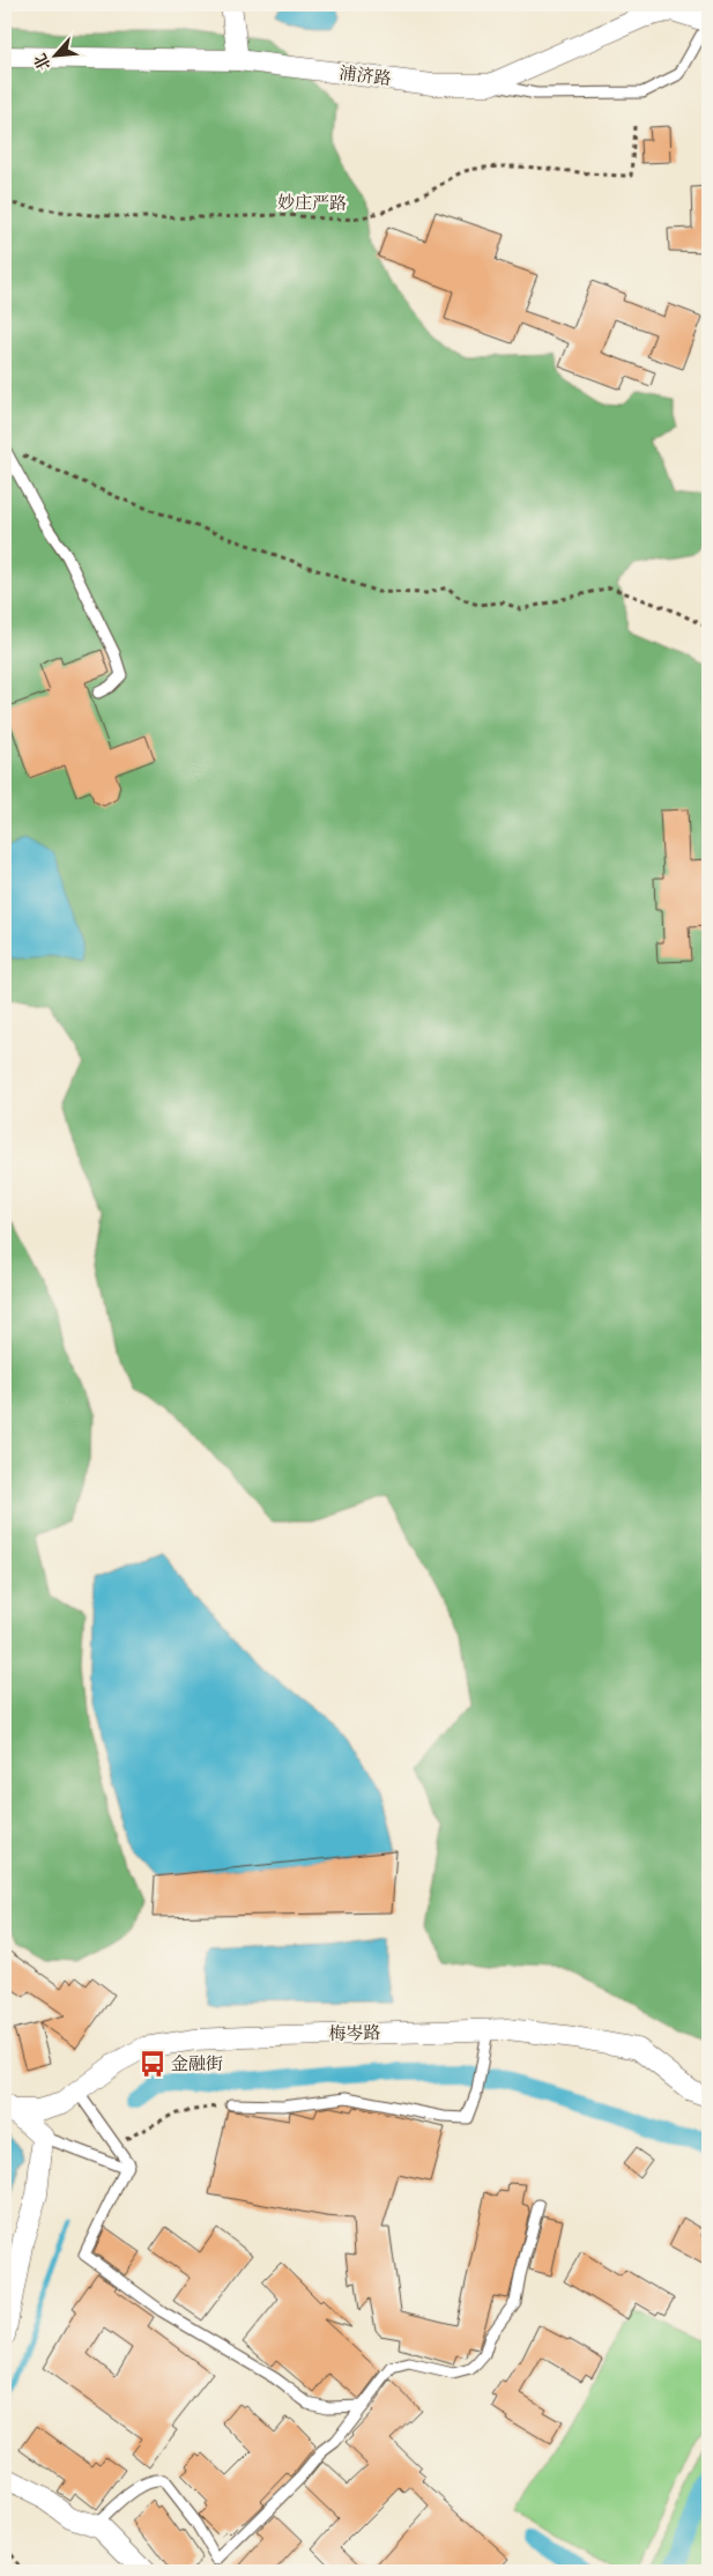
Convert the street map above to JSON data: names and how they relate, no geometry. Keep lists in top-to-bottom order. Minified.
{"streets":{"street":["浦济路","梅岑路"],"path":["妙庄严路"]},"places":{"bus stop":["金融街"]},"north":"bottom left"}
